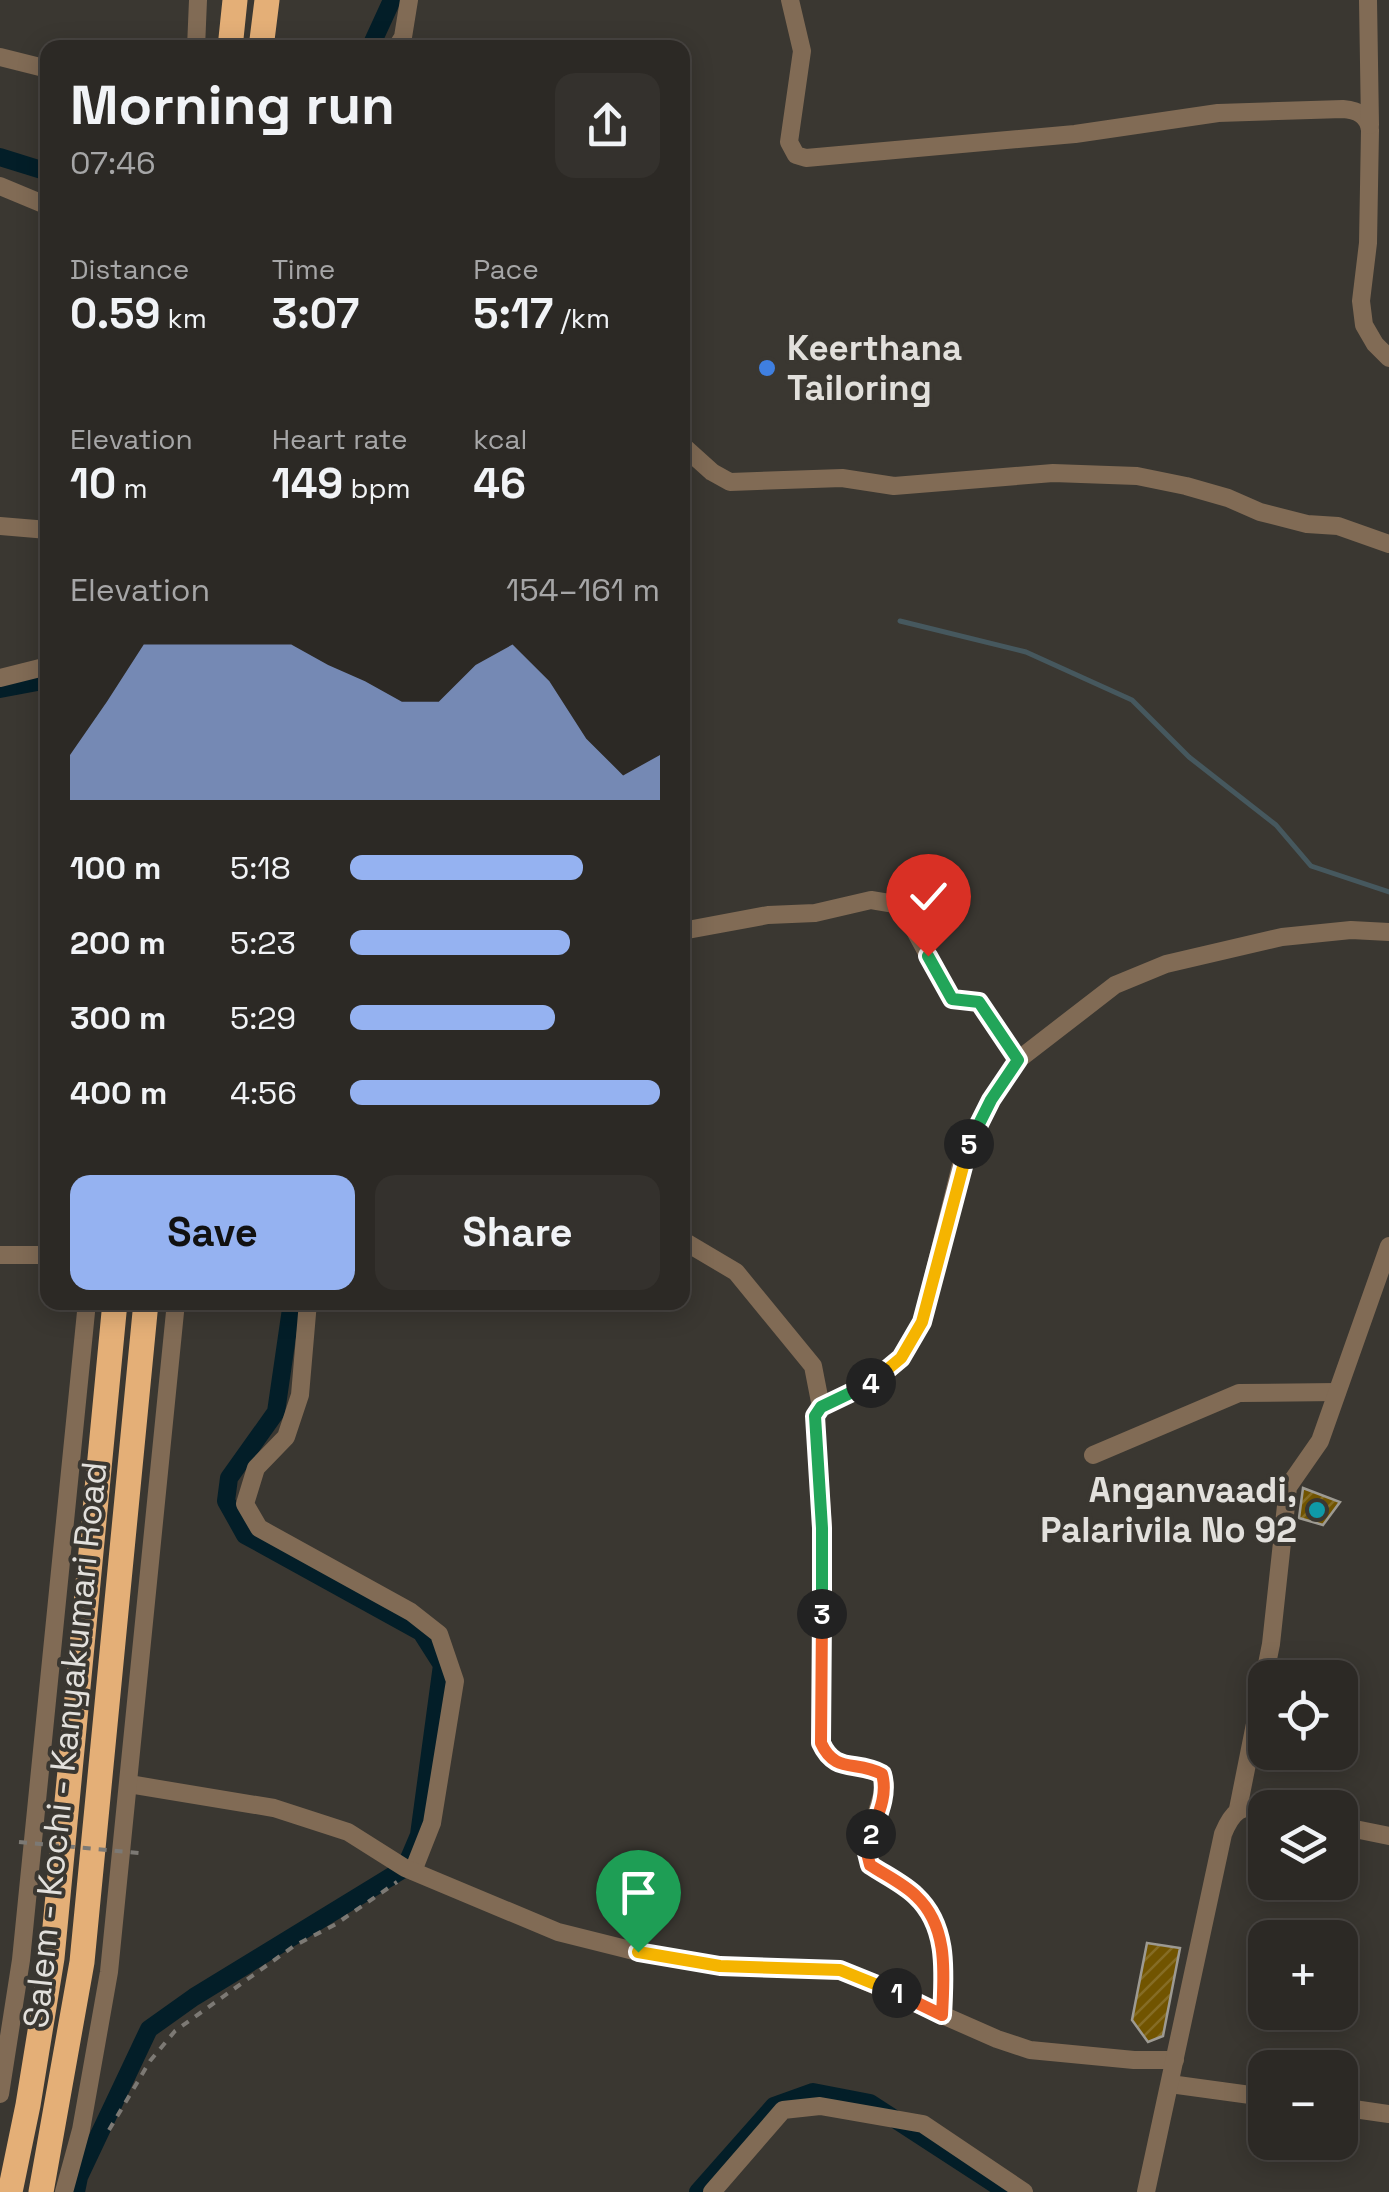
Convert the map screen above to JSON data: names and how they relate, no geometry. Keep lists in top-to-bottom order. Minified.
{"streets":{"highway":["Salem - Kochi - Kanyakumari Road"]},"places":["Keerthana Tailoring","Anganvaadi, Palarivila No 92"],"page":{"heading":["Morning run","07:46"],"stats":[["Distance","0.59 km"],["Time","3:07"],["Pace","5:17 /km"],["Elevation","10 m"],["Heart rate","149 bpm"],["kcal","46"]],"chart":["Elevation","154–161 m"],"list":[{"name":"100 m","note":"5:18"},{"name":"200 m","note":"5:23"},{"name":"300 m","note":"5:29"},{"name":"400 m","note":"4:56"}],"pins":["5","4","3","2","1"],"buttons":["Save","Share"],"map_buttons":["+","−"]}}
